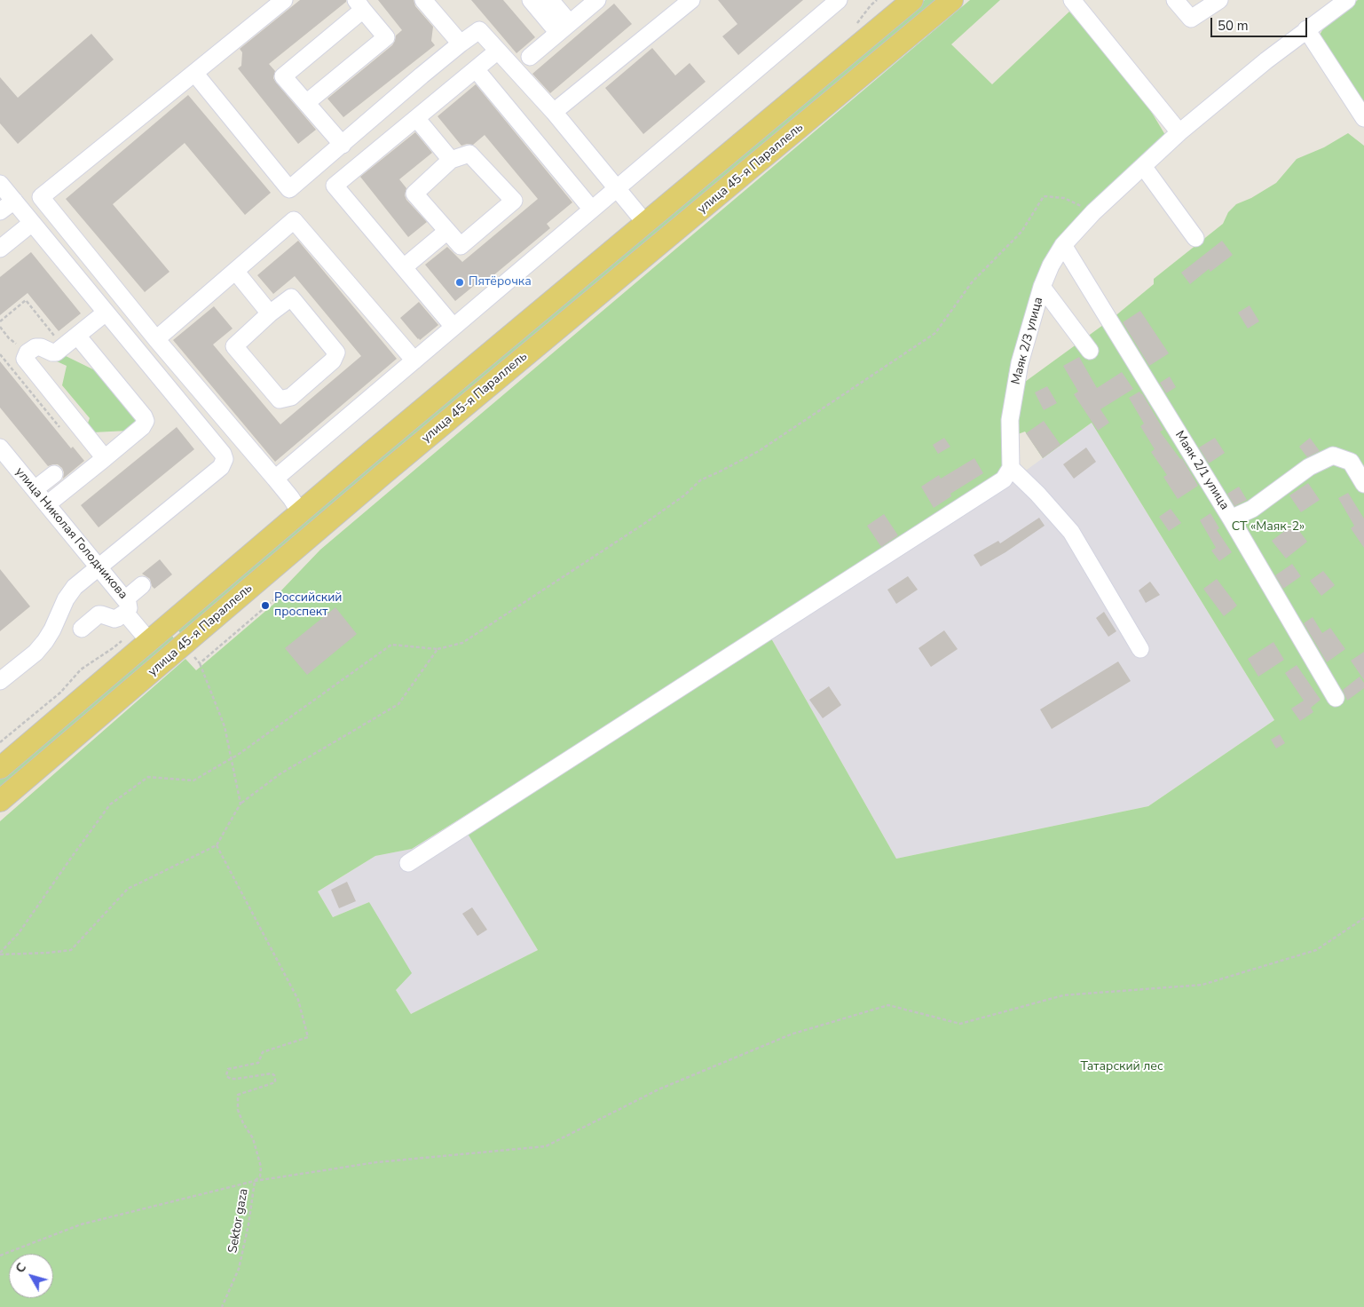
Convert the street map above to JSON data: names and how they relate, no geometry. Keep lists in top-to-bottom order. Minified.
{"streets":{"main road":["улица 45-я Параллель"],"street":["Маяк 2/3 улица","Маяк 2/1 улица","улица Николая Голодникова"],"path":["Sektor gaza"]},"crossings":[["улица 45-я Параллель","улица Николая Голодникова"],["Маяк 2/3 улица","Маяк 2/1 улица"]],"parks":["СТ «Маяк-2»","Татарский лес"],"places":["Пятёрочка","Российский проспект"],"scale_bar":"50 m","north":"top left"}
